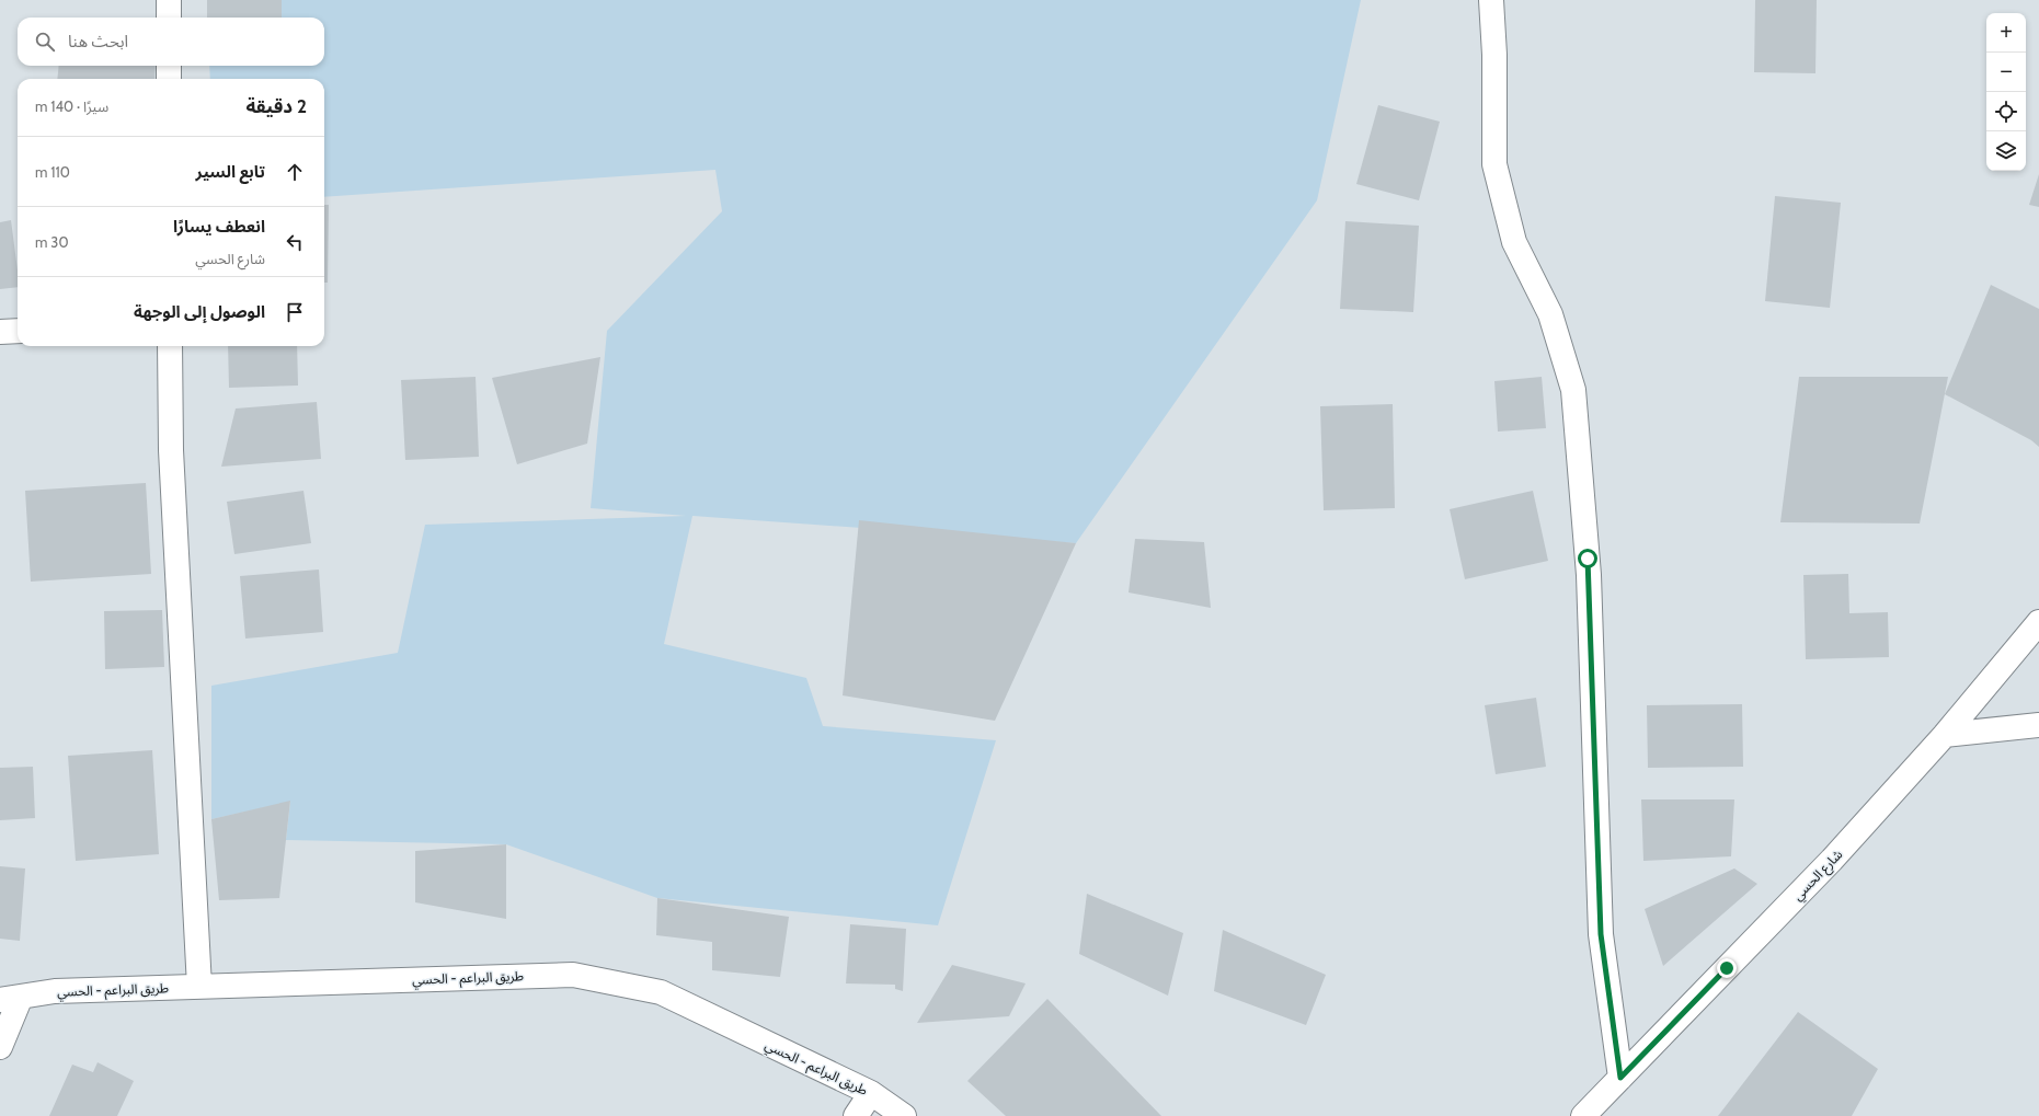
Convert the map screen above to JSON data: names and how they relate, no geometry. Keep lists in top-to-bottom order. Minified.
{"streets":{"street":["شارع الحسي","طريق البراعم - الحسي"]},"page":{"map_buttons":["+","−"],"search":"ابحث هنا","heading":["2 دقيقة","سيرًا · 140 m"],"list":[["تابع السير","110 m"],["انعطف يسارًا","شارع الحسي","30 m"],"الوصول إلى الوجهة"]}}
